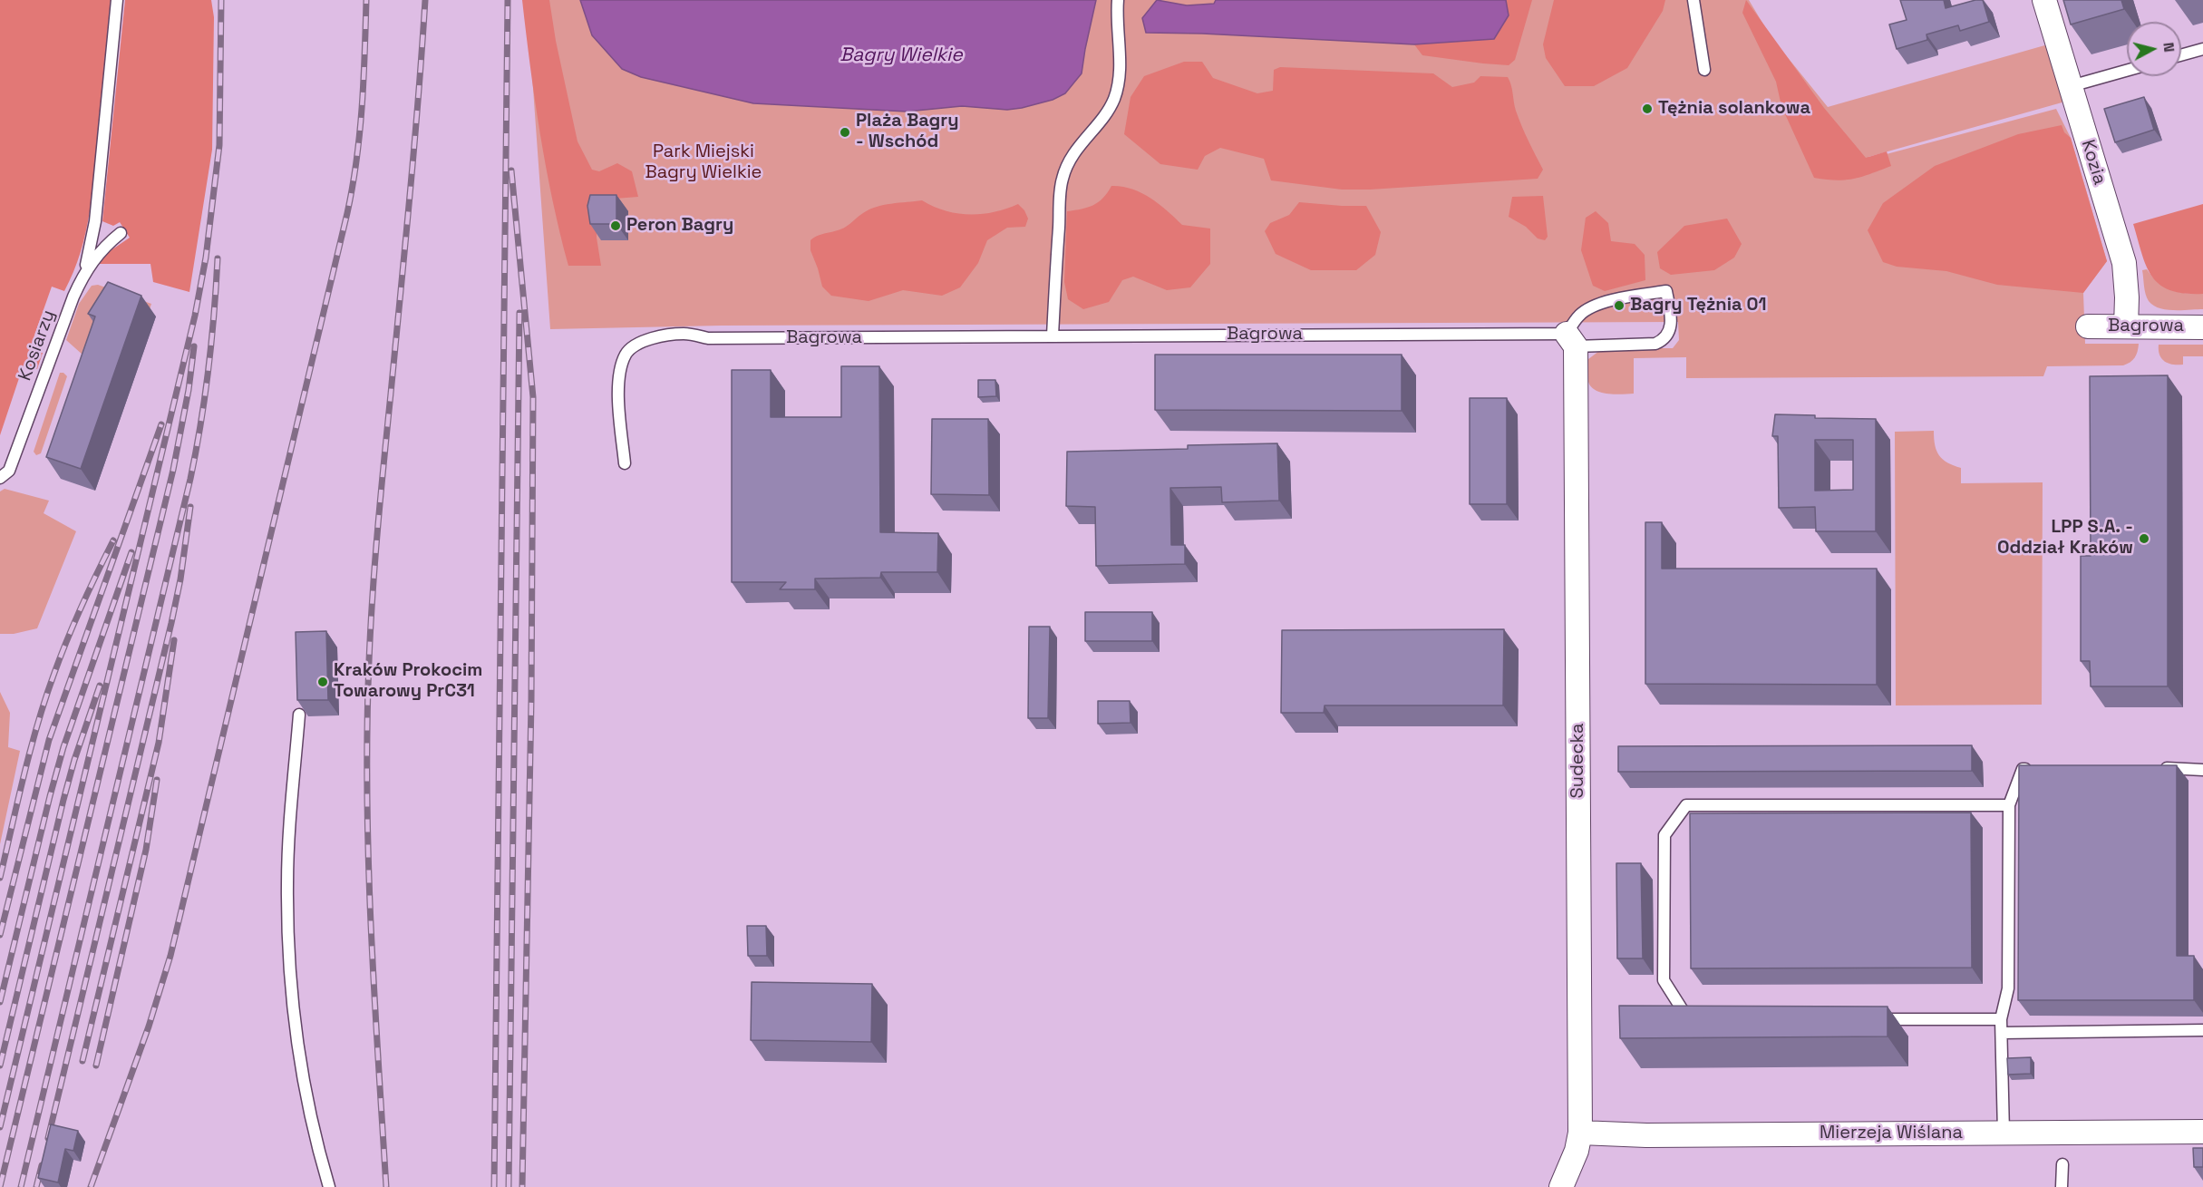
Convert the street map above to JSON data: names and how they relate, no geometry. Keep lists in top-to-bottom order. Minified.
{"streets":{"street":["Kozia","Bagrowa","Sudecka","Mierzeja Wiślana"],"lane":["Kosiarzy"]},"crossings":[["Kozia","Bagrowa"],["Bagrowa","Sudecka"],["Sudecka","Mierzeja Wiślana"]],"water":["Bagry Wielkie"],"parks":["Park Miejski Bagry Wielkie"],"places":["Tężnia solankowa","Plaża Bagry - Wschód","Peron Bagry","Bagry Tężnia 01","LPP S.A. - Oddział Kraków","Kraków Prokocim Towarowy PrC31"],"north":"right"}
